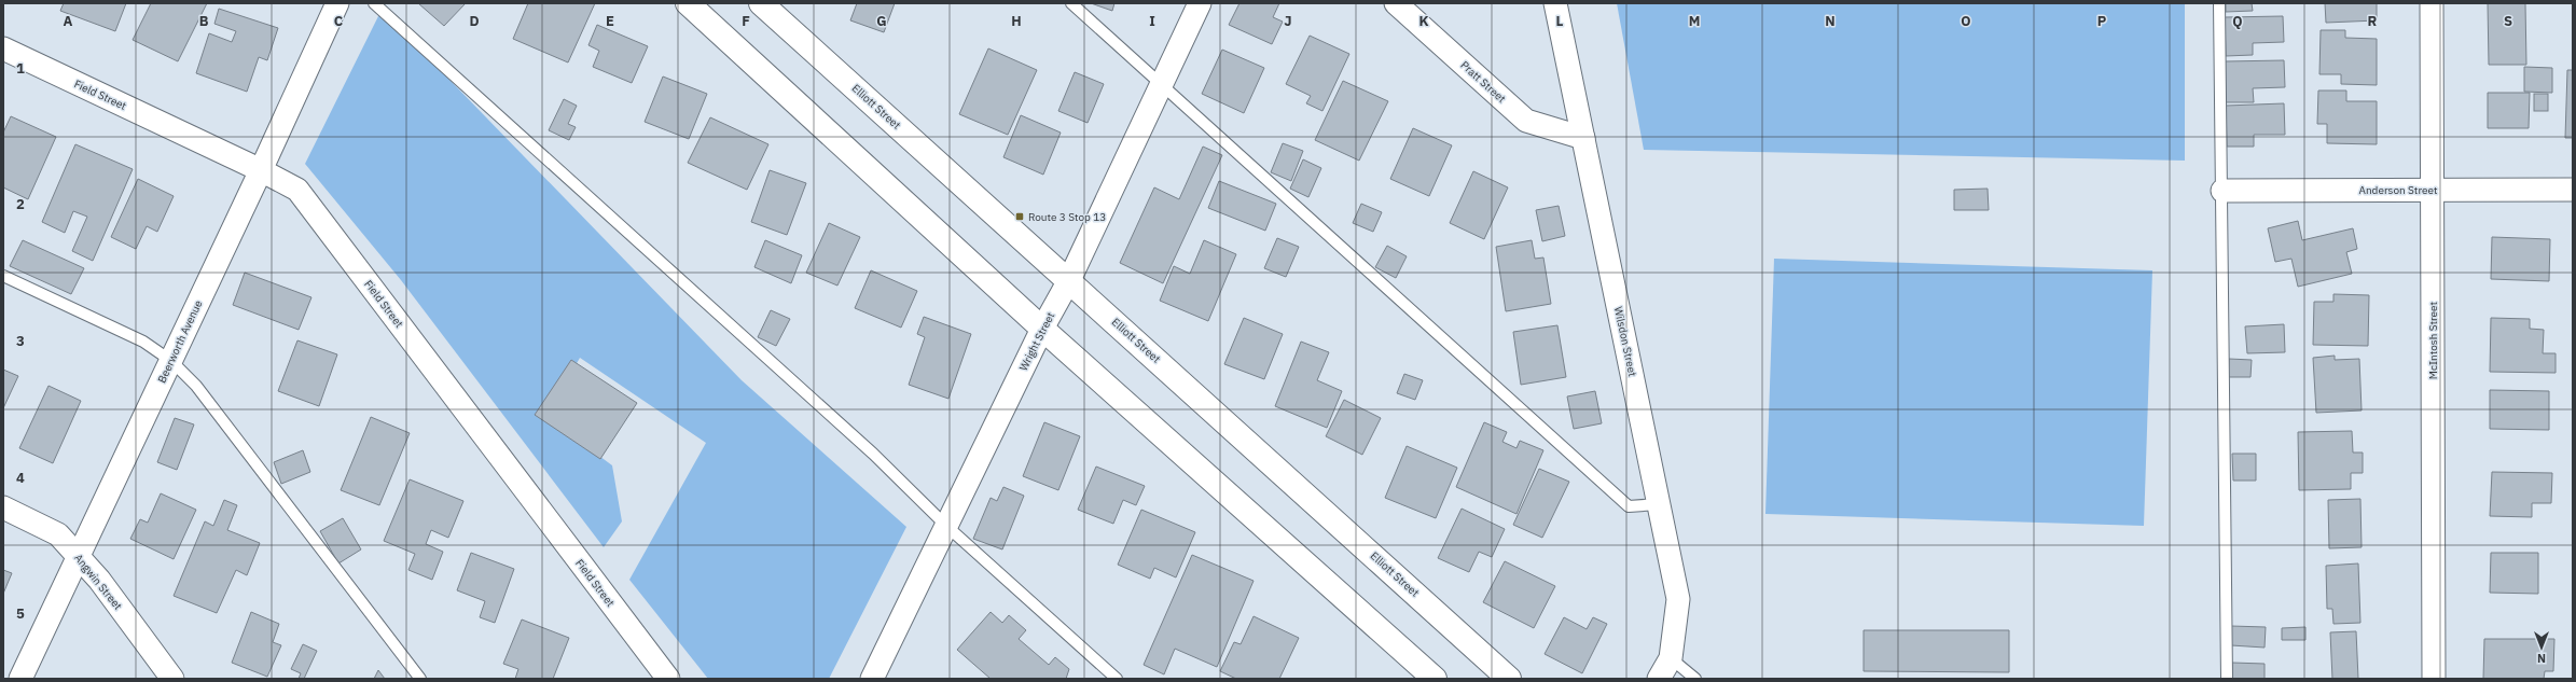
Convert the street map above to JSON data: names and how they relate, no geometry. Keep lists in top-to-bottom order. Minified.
{"streets":{"street":["Pratt Street","Field Street","Elliott Street","Anderson Street","McIntosh Street","Beerworth Avenue","Wright Street","Wilsdon Street","Angwin Street"]},"crossings":[["Pratt Street","Wilsdon Street"],["Field Street","Beerworth Avenue"],["Elliott Street","Wright Street"],["Anderson Street","McIntosh Street"],["Beerworth Avenue","Angwin Street"]],"places":{"transit":["Route 3 Stop 13"]},"north":"bottom","grid":{"columns":["A","B","C","D","E","F","G","H","I","J","K","L","M","N","O","P","Q","R","S"],"rows":["1","2","3","4","5"]}}
